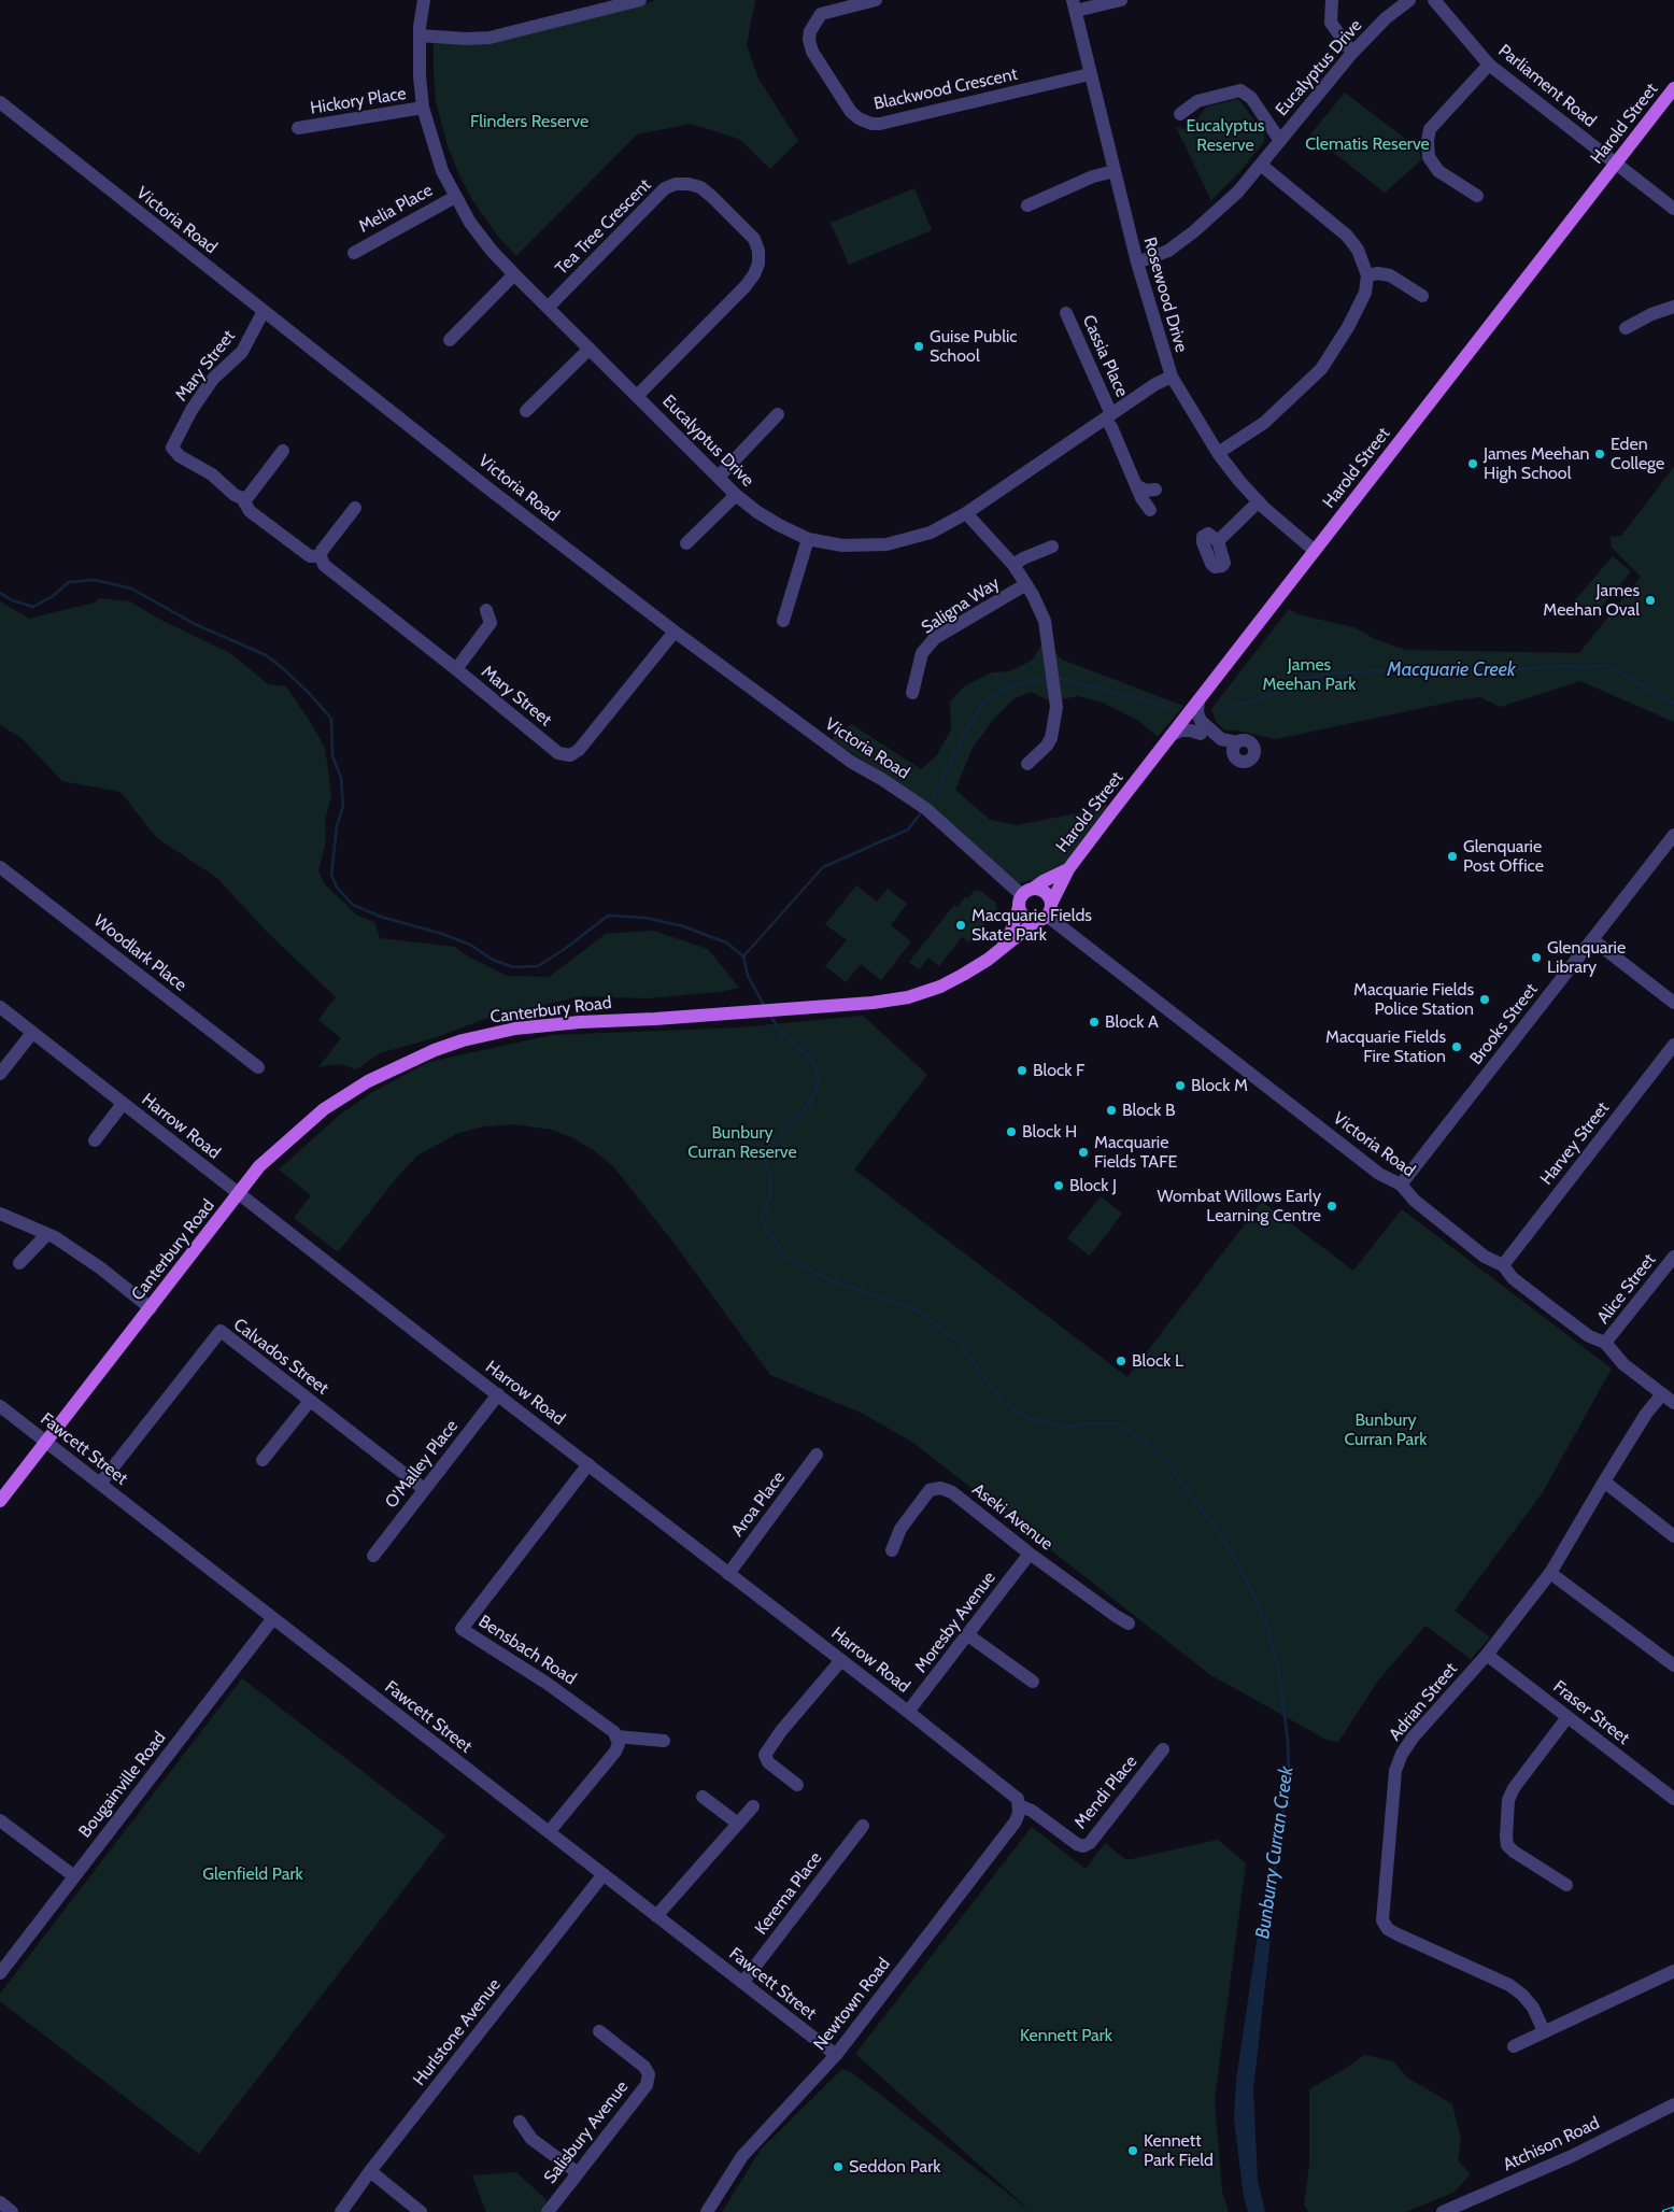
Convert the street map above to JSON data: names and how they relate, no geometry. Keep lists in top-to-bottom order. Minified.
{"streets":{"main road":["Harold Street","Canterbury Road"],"street":["Eucalyptus Drive","Parliament Road","Blackwood Crescent","Hickory Place","Melia Place","Victoria Road","Tea Tree Crescent","Rosewood Drive","Cassia Place","Mary Street","Saligna Way","Woodlark Place","Brooks Street","Harrow Road","Harvey Street","Alice Street","Calvados Street","Fawcett Street","O'Malley Place","Aroa Place","Aseki Avenue","Moresby Avenue","Bensbach Road","Adrian Street","Fraser Street","Bougainville Road","Mendi Place","Kerema Place","Newtown Road","Hurlstone Avenue","Salisbury Avenue","Atchison Road"]},"crossings":[["Eucalyptus Drive","Hickory Place"],["Eucalyptus Drive","Melia Place"],["Eucalyptus Drive","Tea Tree Crescent"],["Eucalyptus Drive","Rosewood Drive"],["Eucalyptus Drive","Cassia Place"],["Parliament Road","Harold Street"],["Blackwood Crescent","Rosewood Drive"],["Harold Street","Victoria Road"],["Harold Street","Rosewood Drive"],["Harold Street","Canterbury Road"],["Victoria Road","Mary Street"],["Victoria Road","Canterbury Road"],["Victoria Road","Brooks Street"],["Victoria Road","Harvey Street"],["Victoria Road","Alice Street"],["Victoria Road","Adrian Street"],["Canterbury Road","Harrow Road"],["Canterbury Road","Fawcett Street"],["Harrow Road","O'Malley Place"],["Harrow Road","Aroa Place"],["Harrow Road","Moresby Avenue"],["Harrow Road","Bensbach Road"],["Harrow Road","Mendi Place"],["Harrow Road","Newtown Road"],["Calvados Street","Fawcett Street"],["Calvados Street","O'Malley Place"],["Fawcett Street","Bougainville Road"],["Fawcett Street","Kerema Place"],["Fawcett Street","Newtown Road"],["Fawcett Street","Hurlstone Avenue"],["Aseki Avenue","Moresby Avenue"],["Adrian Street","Fraser Street"],["Mendi Place","Newtown Road"]],"water":["Macquarie Creek","Bunburry Curran Creek"],"parks":["Flinders Reserve","Eucalyptus Reserve","Clematis Reserve","James Meehan Park","Bunbury Curran Reserve","Bunbury Curran Park","Glenfield Park","Kennett Park"],"places":["Guise Public School","Eden College","James Meehan High School","James Meehan Oval","Glenquarie Post Office","Macquarie Fields Skate Park","Glenquarie Library","Macquarie Fields Police Station","Block A","Macquarie Fields Fire Station","Block F","Block M","Block B","Block H","Macquarie Fields TAFE","Block J","Wombat Willows Early Learning Centre","Block L","Kennett Park Field","Seddon Park"]}
